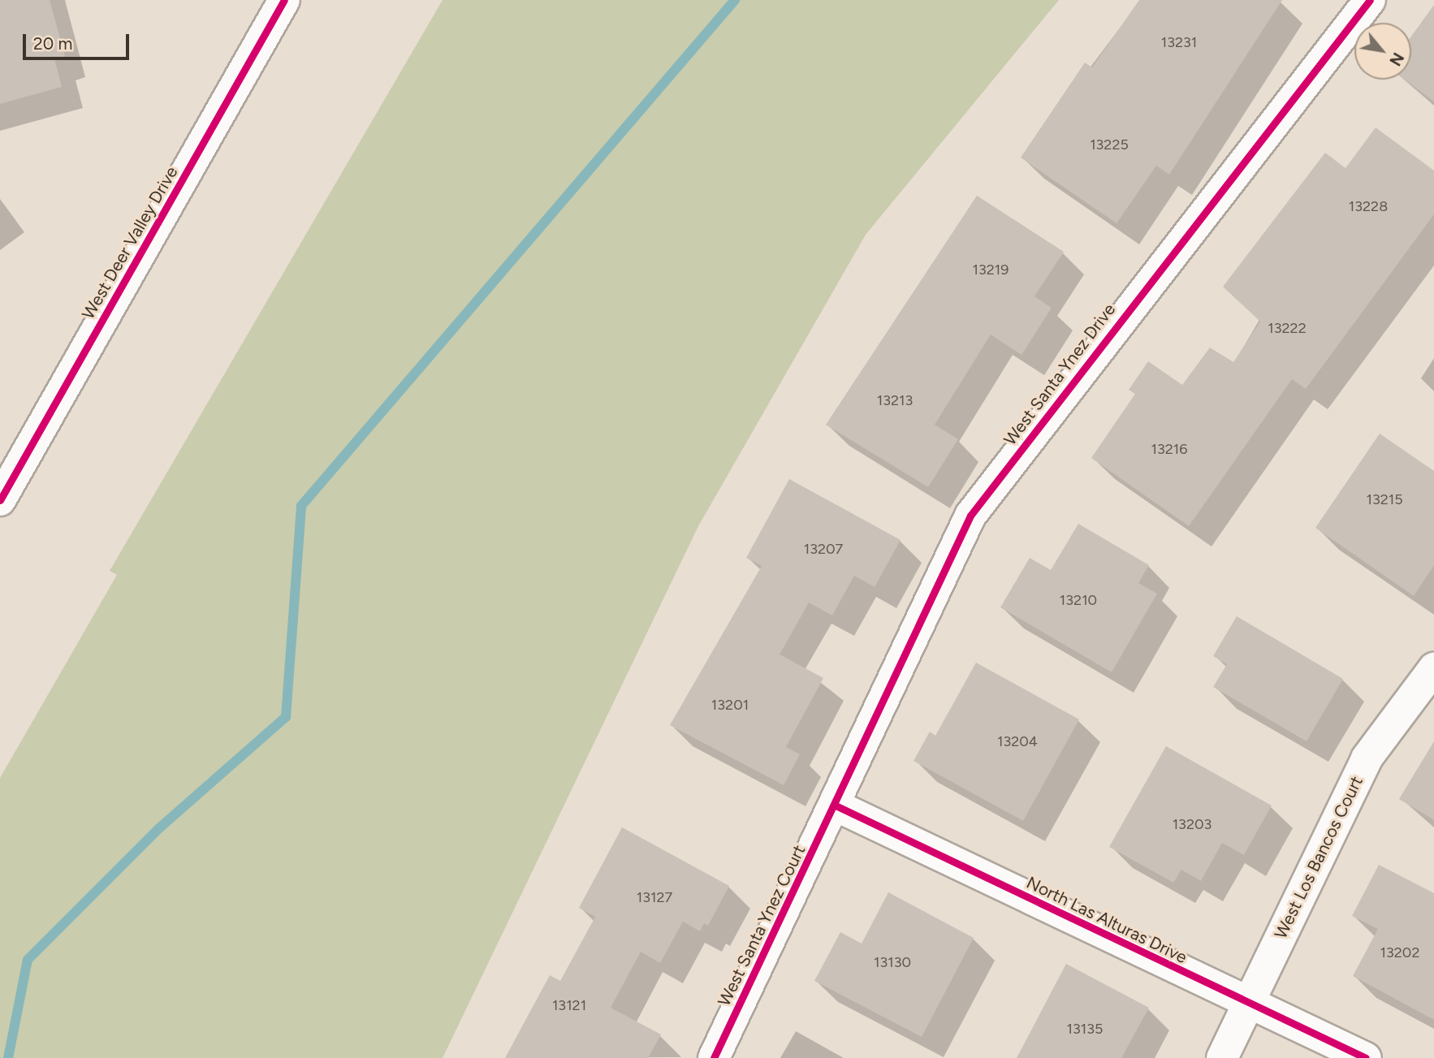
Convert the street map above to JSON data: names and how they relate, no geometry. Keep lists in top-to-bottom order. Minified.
{"streets":{"street":["West Deer Valley Drive","West Santa Ynez Drive","West Los Bancos Court","North Las Alturas Drive","West Santa Ynez Court"]},"crossings":[["West Santa Ynez Drive","North Las Alturas Drive"],["West Santa Ynez Drive","West Santa Ynez Court"],["West Los Bancos Court","North Las Alturas Drive"],["North Las Alturas Drive","West Santa Ynez Court"]],"house_numbers":["13231","13225","13228","13219","13222","13213","13216","13215","13207","13210","13201","13204","13203","13127","13202","13130","13121","13135"],"scale_bar":"20 m","north":"bottom right"}
